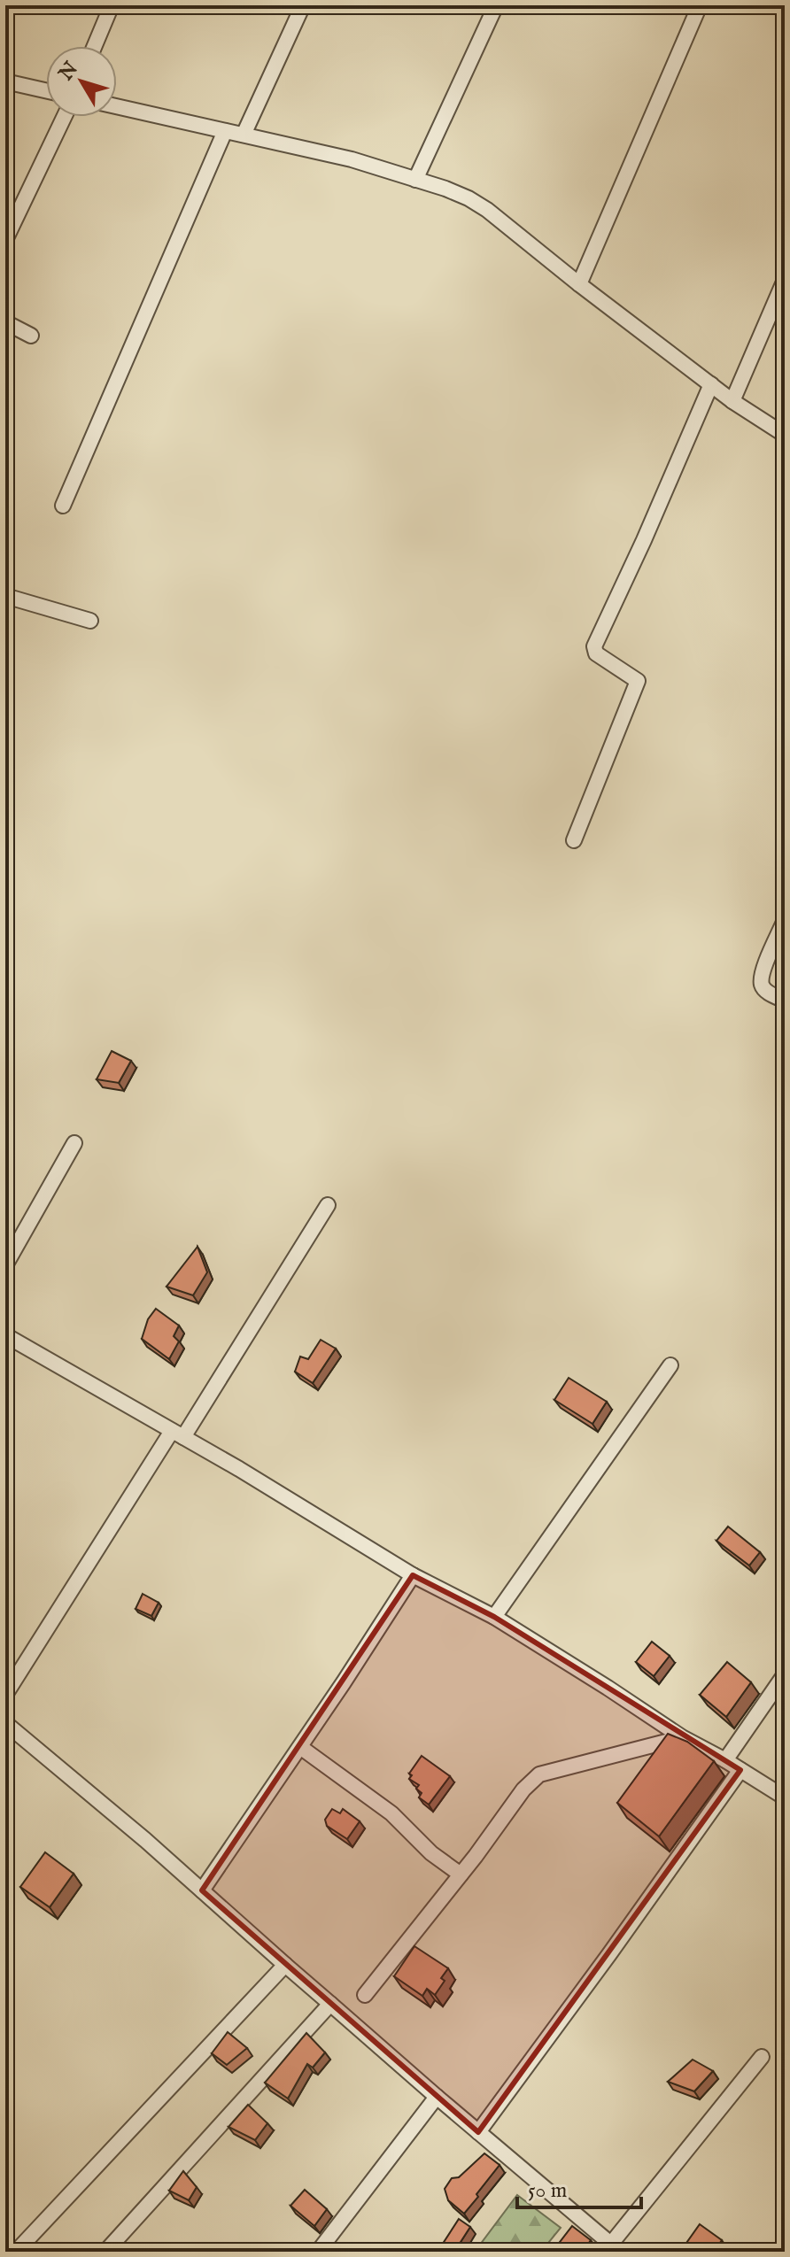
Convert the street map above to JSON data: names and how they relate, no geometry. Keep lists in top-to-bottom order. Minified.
{"scale_bar":"50 m","north":"top left"}
